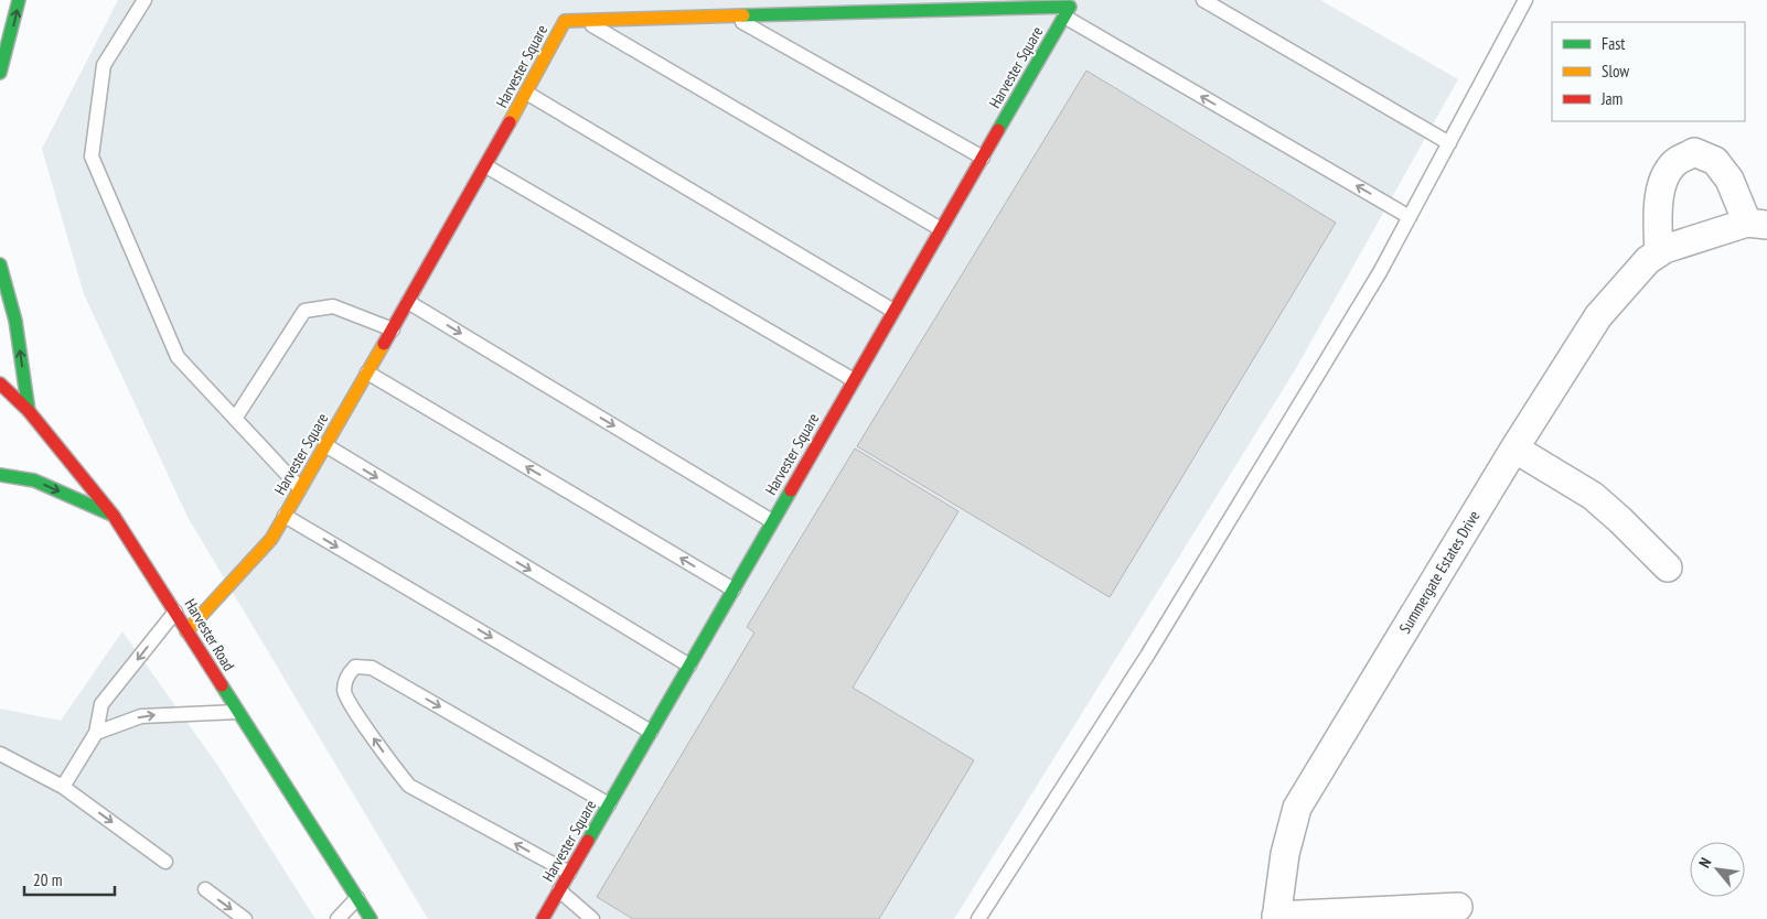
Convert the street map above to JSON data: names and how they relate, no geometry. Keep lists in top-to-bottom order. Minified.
{"streets":{"street":["Harvester Square","Summergate Estates Drive","Harvester Road"]},"crossings":[["Harvester Square","Harvester Road"]],"legend":["Fast","Slow","Jam"],"scale_bar":"20 m","north":"top left"}
